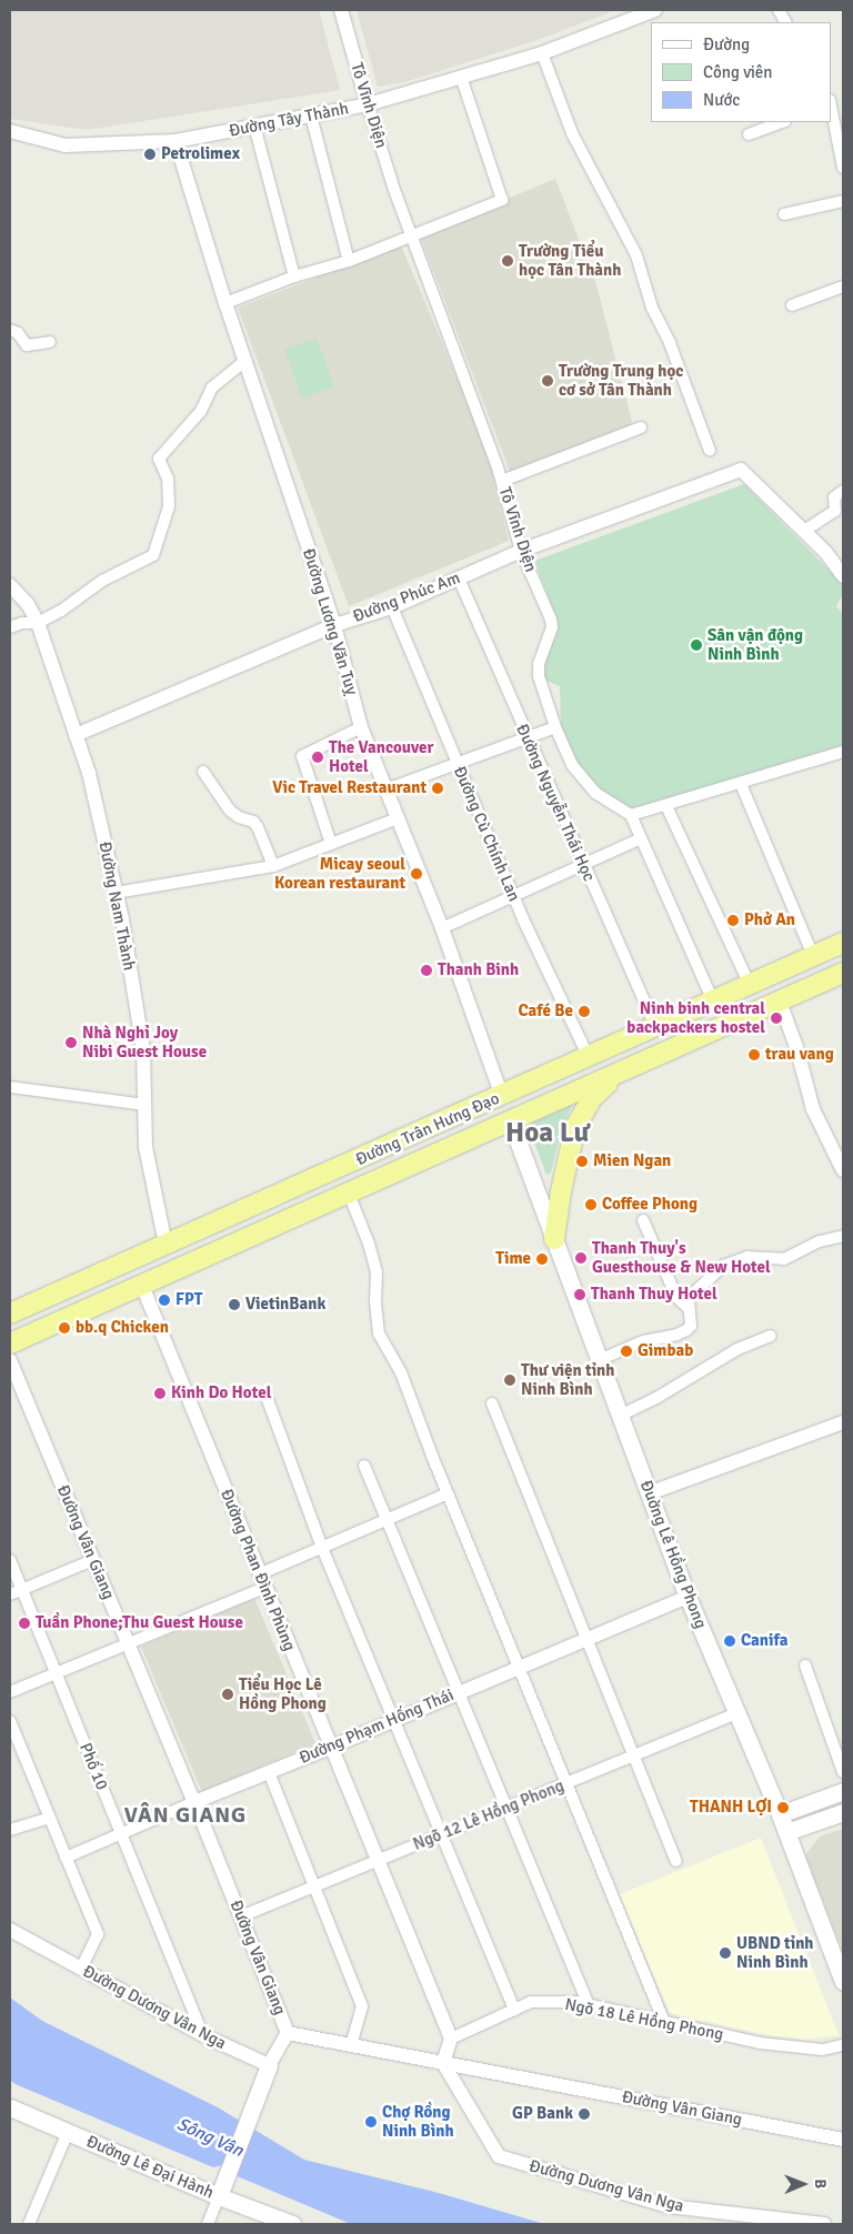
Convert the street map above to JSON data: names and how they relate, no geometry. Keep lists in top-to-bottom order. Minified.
{"streets":{"highway":["Đường Trân Hưng Đạo"],"main road":["Đuờng Lê Hồng Phong","Đường Lê Đại Hành"],"street":["Tô Vĩnh Diện","Đường Tây Thành","Đường Phúc Am","Đường Lương Văn Tuỵ","Đường Nguyễn Thái Học","Đường Cù Chính Lan","Đường Nam Thành","Đường Vân Giang","Đường Phan Đình Phùng","Đường Phạm Hống Thái","Phố 10","Ngõ 12 Lê Hồng Phong","Đường Dương Vân Nga","Ngõ 18 Lê Hồng Phong"]},"crossings":[["Tô Vĩnh Diện","Đường Tây Thành"],["Tô Vĩnh Diện","Đường Phúc Am"],["Đường Tây Thành","Đường Lương Văn Tuỵ"],["Đường Phúc Am","Đường Lương Văn Tuỵ"],["Đường Phúc Am","Đường Nguyễn Thái Học"],["Đường Phúc Am","Đường Cù Chính Lan"],["Đường Phúc Am","Đường Nam Thành"],["Đường Lương Văn Tuỵ","Đường Trân Hưng Đạo"],["Đường Nguyễn Thái Học","Đường Trân Hưng Đạo"],["Đường Cù Chính Lan","Đường Trân Hưng Đạo"],["Đường Nam Thành","Đường Trân Hưng Đạo"],["Đường Trân Hưng Đạo","Đuờng Lê Hồng Phong"],["Đường Trân Hưng Đạo","Đường Phan Đình Phùng"],["Đường Vân Giang","Đường Phạm Hống Thái"],["Đường Vân Giang","Ngõ 12 Lê Hồng Phong"],["Đường Vân Giang","Đường Dương Vân Nga"],["Đuờng Lê Hồng Phong","Đường Phạm Hống Thái"],["Đuờng Lê Hồng Phong","Ngõ 12 Lê Hồng Phong"],["Đường Phan Đình Phùng","Đường Phạm Hống Thái"],["Đường Phan Đình Phùng","Ngõ 12 Lê Hồng Phong"],["Đường Phan Đình Phùng","Ngõ 18 Lê Hồng Phong"],["Đường Phạm Hống Thái","Phố 10"],["Phố 10","Đường Dương Vân Nga"]],"districts":["Hoa Lư","VÂN GIANG"],"water":["Sông Vân"],"places":["Petrolimex","Trường Tiểu học Tân Thành","Trường Trung học cơ sở Tân Thành","Sân vận động Ninh Bình","The Vancouver Hotel","Vic Travel Restaurant","Micay seoul Korean restaurant","Phở An","Thanh Binh","Café Be","Ninh binh central backpackers hostel","Nhà Nghỉ Joy Nibi Guest House","trau vang","Mien Ngan","Coffee Phong","Thanh Thuy's Guesthouse & New Hotel","Time","Thanh Thuy Hotel","FPT","VietinBank","bb.q Chicken","Gimbab","Thư viện tỉnh Ninh Bình","Kinh Do Hotel","Tuần Phone;Thu Guest House","Canifa","Tiểu Học Lê Hồng Phong","THANH LỢI","UBND tỉnh Ninh Bình","GP Bank","Chợ Rồng Ninh Bình"],"legend":["Đường","Công viên","Nước"],"north":"right"}
